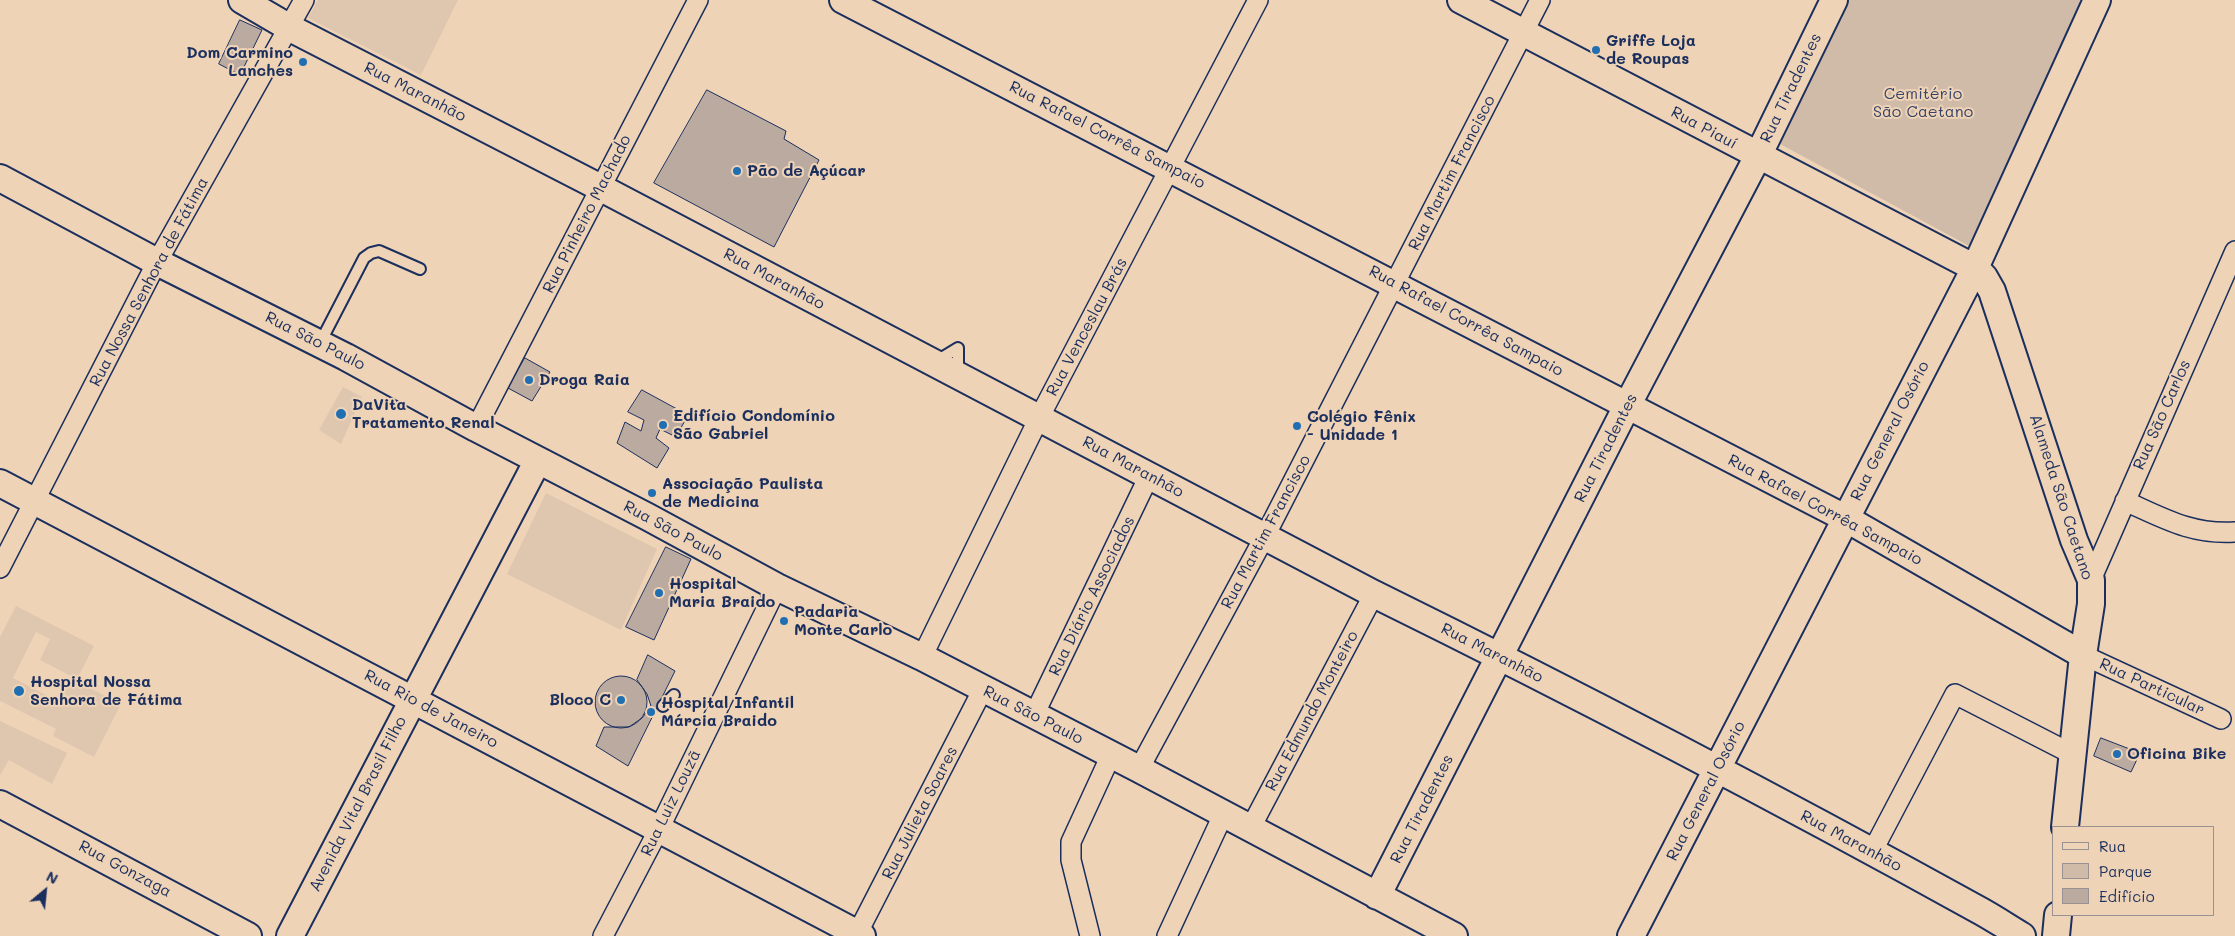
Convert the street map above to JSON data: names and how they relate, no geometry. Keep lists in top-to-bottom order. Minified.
{"streets":{"street":["Rua Tiradentes","Rua Maranhão","Rua Piauí","Rua Rafael Corrêa Sampaio","Rua Martim Francisco","Rua Pinheiro Machado","Rua Nossa Senhora de Fátima","Rua Venceslau Brás","Rua São Paulo","Rua São Carlos","Rua General Osório","Alameda São Caetano","Rua Diário Associados","Rua Particular","Rua Rio de Janeiro","Rua Edmundo Monteiro","Rua Luiz Louzã","Avenida Vital Brasil Filho","Rua Julieta Soares","Rua Gonzaga"]},"crossings":[["Rua Tiradentes","Rua Maranhão"],["Rua Tiradentes","Rua Piauí"],["Rua Tiradentes","Rua Rafael Corrêa Sampaio"],["Rua Tiradentes","Rua São Paulo"],["Rua Maranhão","Rua Martim Francisco"],["Rua Maranhão","Rua Pinheiro Machado"],["Rua Maranhão","Rua Nossa Senhora de Fátima"],["Rua Maranhão","Rua Venceslau Brás"],["Rua Maranhão","Rua General Osório"],["Rua Maranhão","Rua Diário Associados"],["Rua Maranhão","Rua Edmundo Monteiro"],["Rua Piauí","Rua Martim Francisco"],["Rua Piauí","Rua General Osório"],["Rua Piauí","Alameda São Caetano"],["Rua Rafael Corrêa Sampaio","Rua Martim Francisco"],["Rua Rafael Corrêa Sampaio","Rua Venceslau Brás"],["Rua Rafael Corrêa Sampaio","Rua General Osório"],["Rua Rafael Corrêa Sampaio","Alameda São Caetano"],["Rua Rafael Corrêa Sampaio","Rua Particular"],["Rua Martim Francisco","Rua São Paulo"],["Rua Pinheiro Machado","Rua São Paulo"],["Rua Nossa Senhora de Fátima","Rua São Paulo"],["Rua Nossa Senhora de Fátima","Rua Rio de Janeiro"],["Rua Venceslau Brás","Rua São Paulo"],["Rua São Paulo","Rua Diário Associados"],["Rua São Paulo","Rua Edmundo Monteiro"],["Rua São Paulo","Rua Luiz Louzã"],["Rua São Paulo","Avenida Vital Brasil Filho"],["Rua São Paulo","Rua Julieta Soares"],["Rua São Carlos","Alameda São Caetano"],["Rua General Osório","Alameda São Caetano"],["Alameda São Caetano","Rua Particular"],["Rua Rio de Janeiro","Rua Luiz Louzã"],["Rua Rio de Janeiro","Avenida Vital Brasil Filho"],["Rua Rio de Janeiro","Rua Julieta Soares"]],"parks":["Cemitério São Caetano"],"places":["Griffe Loja de Roupas","Dom Carmino Lanches","Pão de Açúcar","Droga Raia","DaVita Tratamento Renal","Edifício Condomínio São Gabriel","Colégio Fênix - Unidade 1","Associação Paulista de Medicina","Hospital Maria Braido","Padaria Monte Carlo","Hospital Nossa Senhora de Fátima","Bloco C","Hospital Infantil Márcia Braido","Oficina Bike"],"legend":["Rua","Parque","Edifício"],"north":"top right"}
